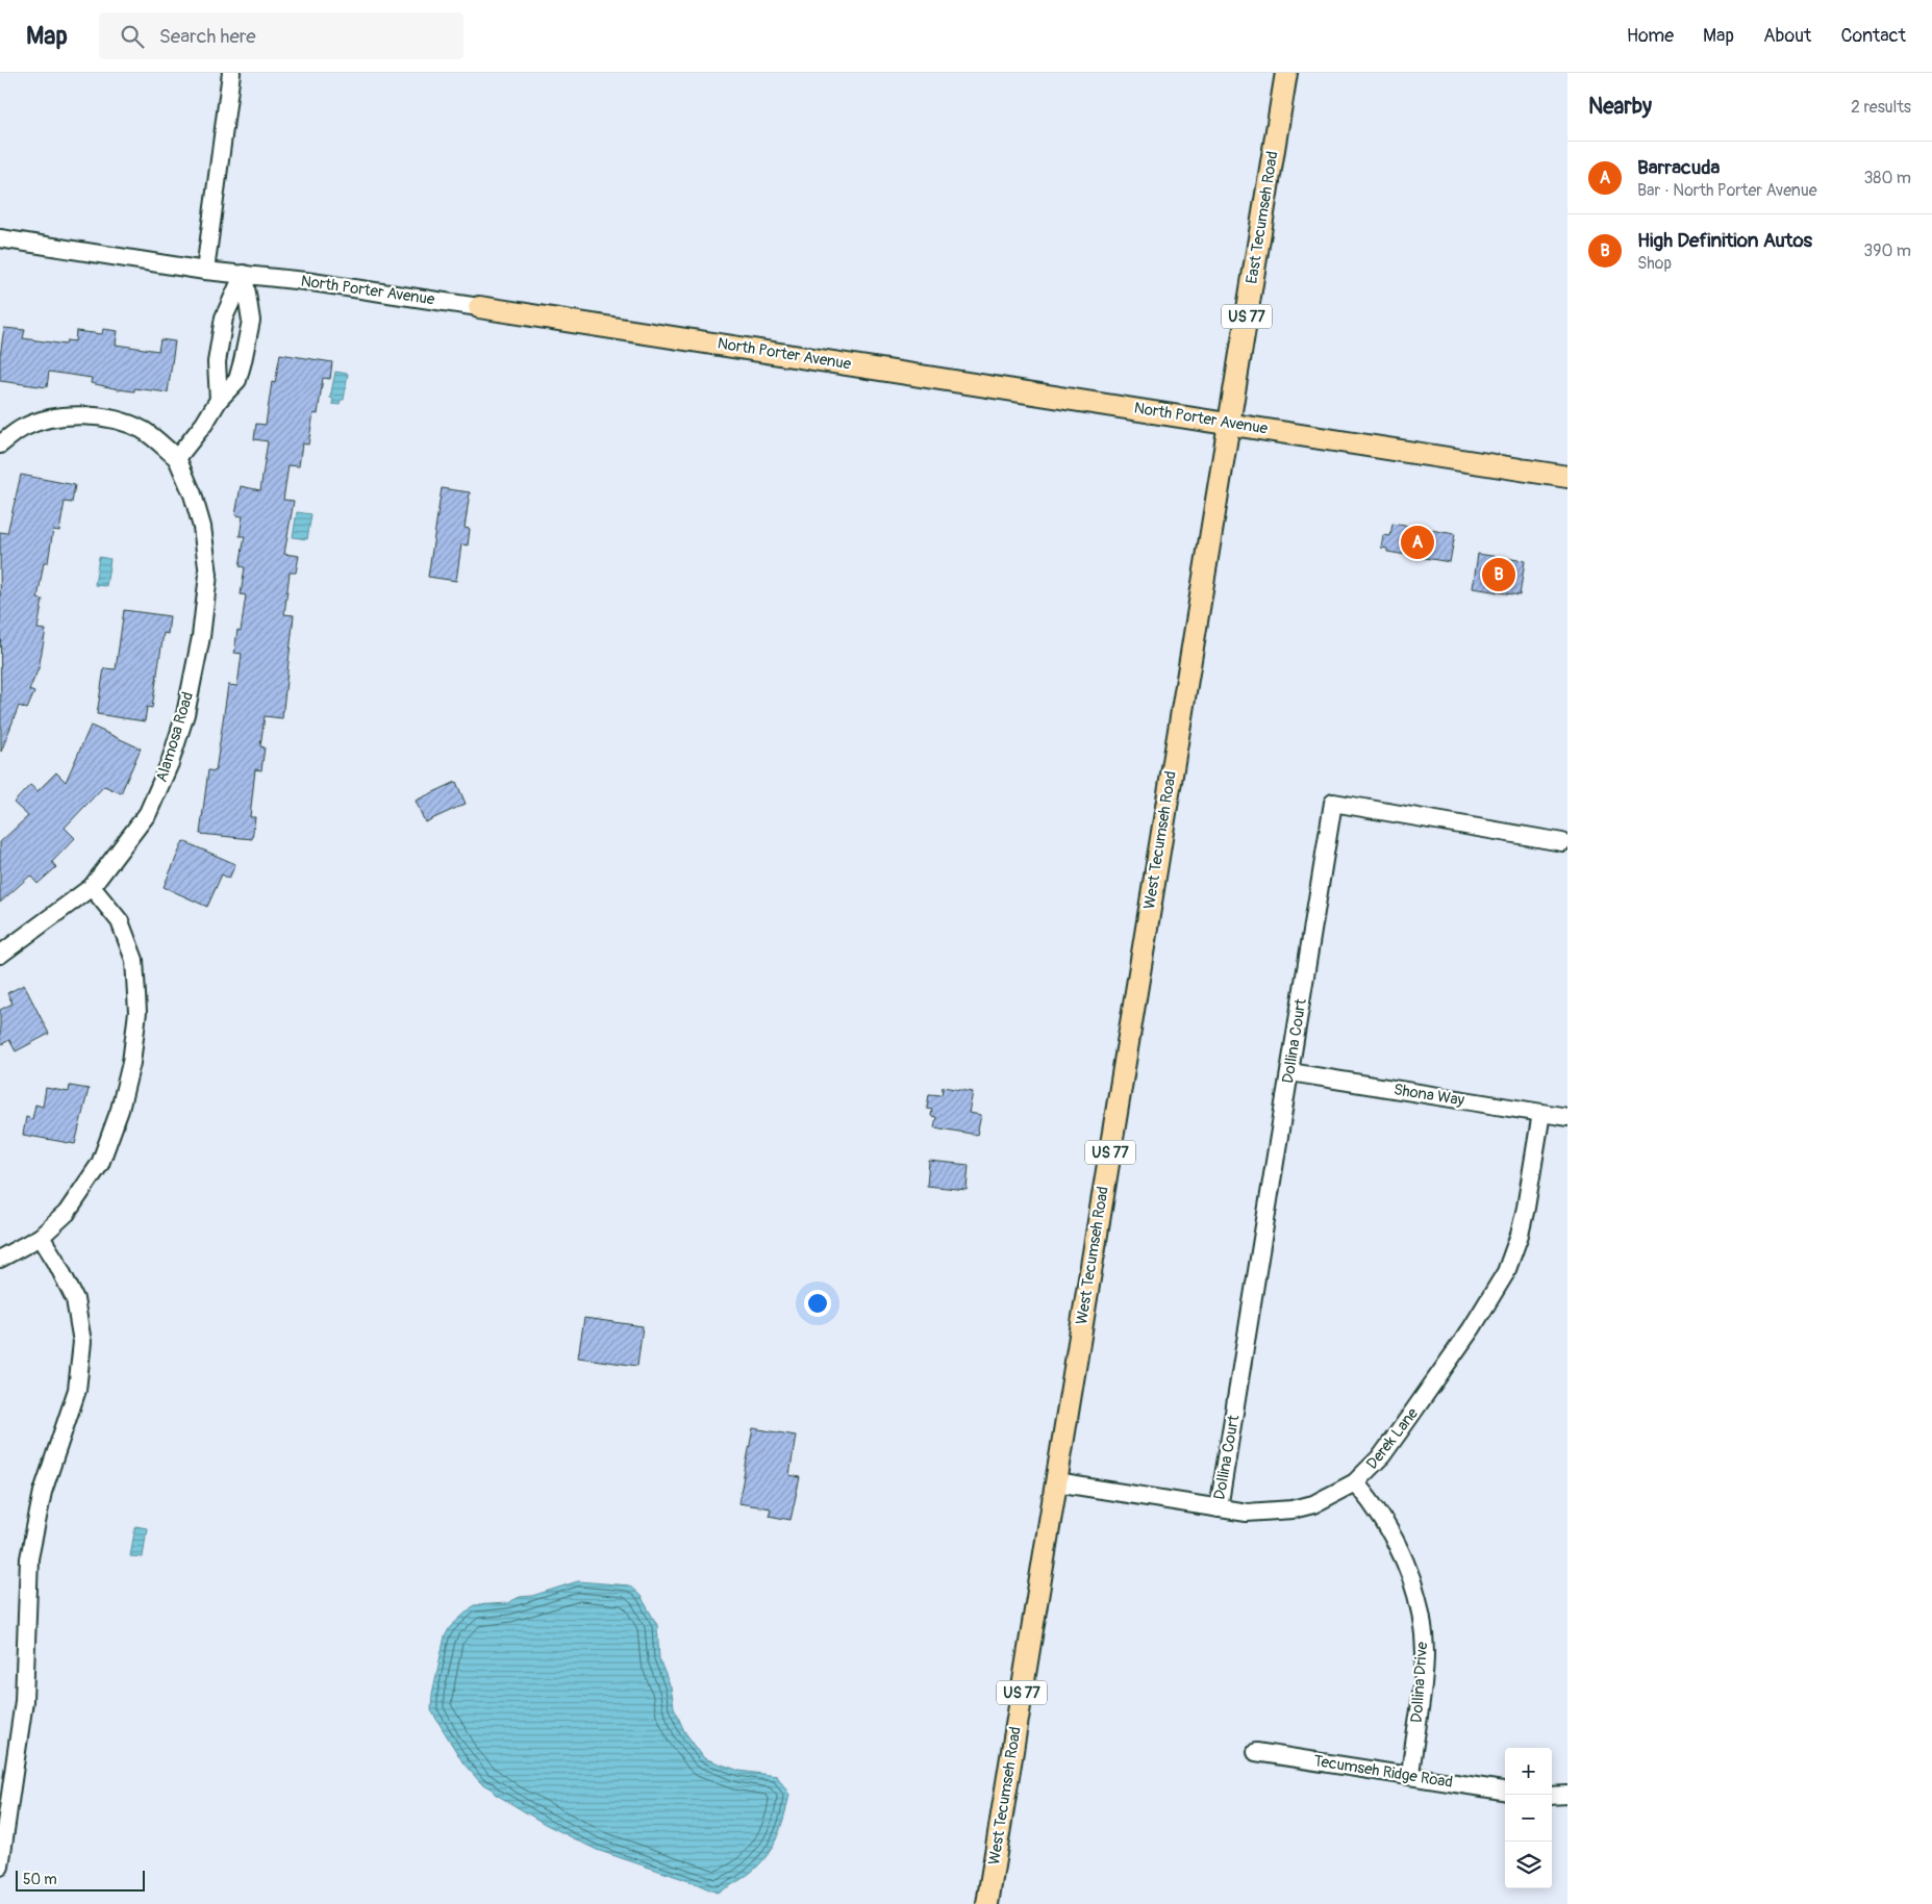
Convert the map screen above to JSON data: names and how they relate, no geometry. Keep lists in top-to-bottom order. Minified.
{"streets":{"main road":["East Tecumseh Road","North Porter Avenue","US 77","West Tecumseh Road"],"street":["Alamosa Road","Dollina Court","Shona Way","Derek Lane","Dollina Drive","Tecumseh Ridge Road"]},"crossings":[["East Tecumseh Road","North Porter Avenue"],["East Tecumseh Road","West Tecumseh Road"],["North Porter Avenue","West Tecumseh Road"],["West Tecumseh Road","Derek Lane"],["Dollina Court","Shona Way"],["Dollina Court","Derek Lane"],["Shona Way","Derek Lane"],["Derek Lane","Dollina Drive"],["Dollina Drive","Tecumseh Ridge Road"]],"scale_bar":"50 m","page":{"header":"Map","search":"Search here","nav":["Home","Map","About","Contact"],"heading":["Nearby","2 results"],"list":[{"mark":"A","name":"Barracuda","note":"Bar · North Porter Avenue","value":"380 m"},{"mark":"B","name":"High Definition Autos","note":"Shop","value":"390 m"}],"pins":["A","B"],"map_buttons":["+","−"],"scale":"50 m"}}
